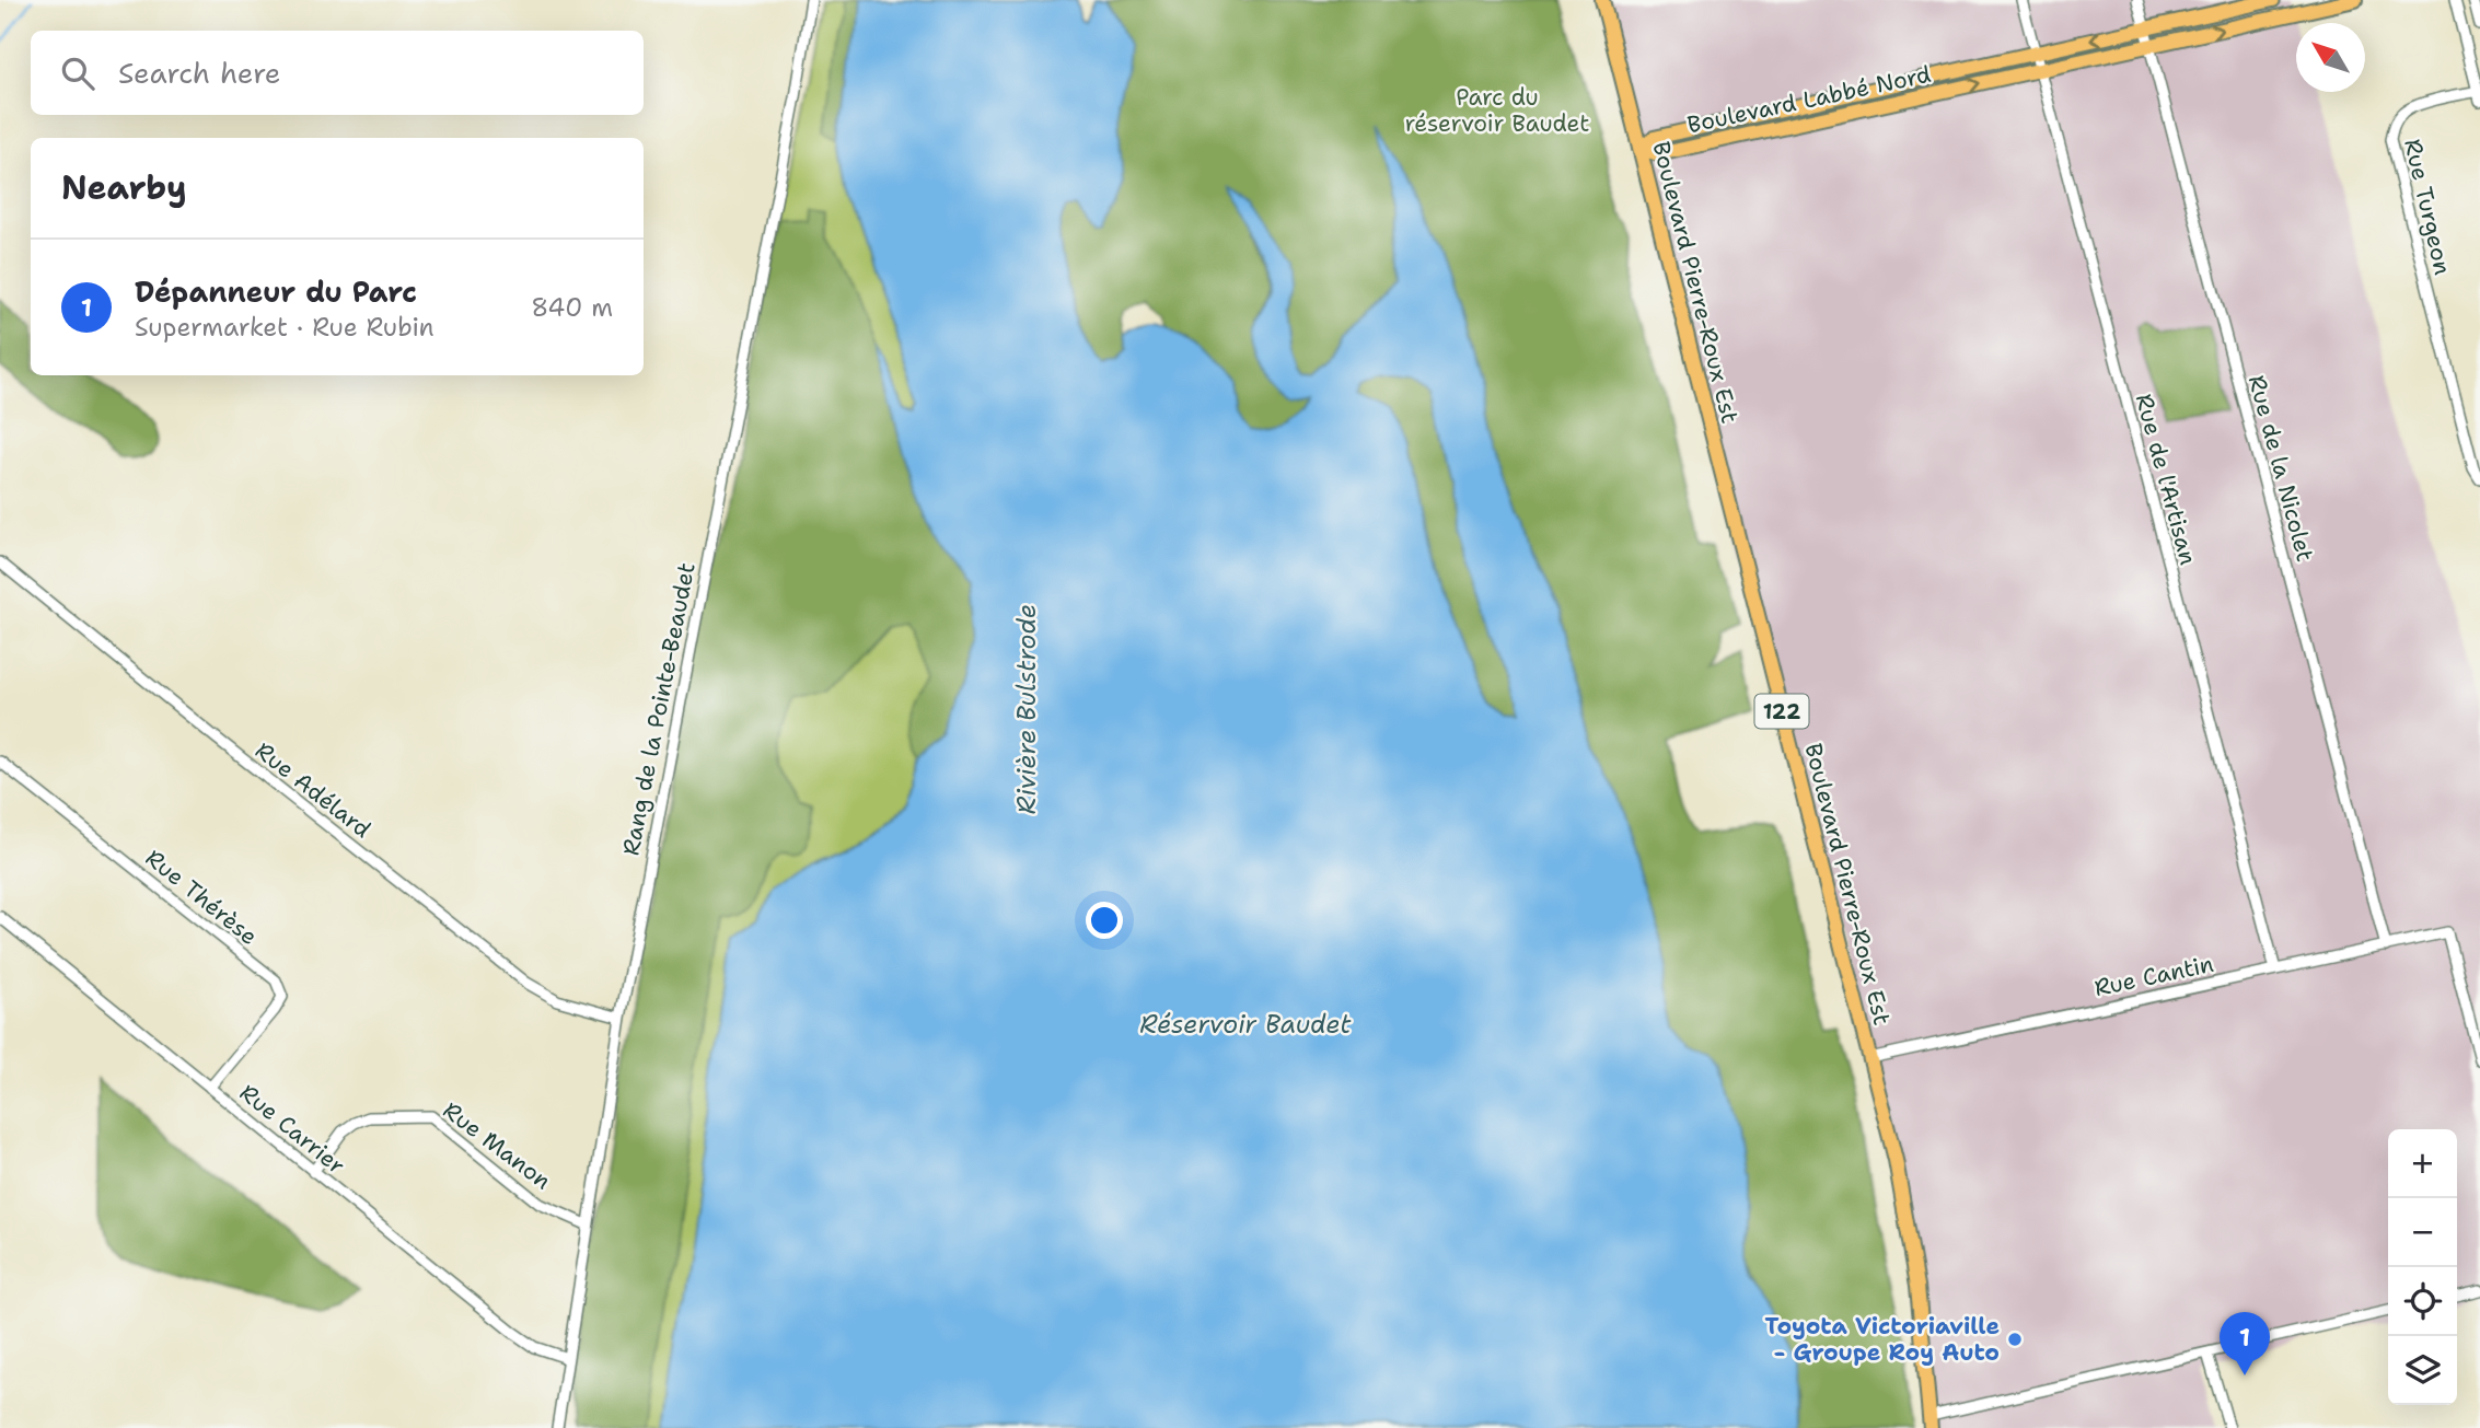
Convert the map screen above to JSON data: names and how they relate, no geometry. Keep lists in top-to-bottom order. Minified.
{"streets":{"main road":["Boulevard Labbé Nord","Boulevard Pierre-Roux Est","122"],"street":["Rue Turgeon","Rue de la Nicolet","Rue de l'Artisan","Rang de la Pointe-Beaudet","Rue Adélard","Rue Thérèse","Rue Cantin","Rue Carrier","Rue Manon"]},"crossings":[["Boulevard Labbé Nord","Boulevard Pierre-Roux Est"],["Boulevard Labbé Nord","Rue de la Nicolet"],["Boulevard Labbé Nord","Rue de l'Artisan"],["Boulevard Pierre-Roux Est","Rue Cantin"],["Rue de la Nicolet","Rue Cantin"],["Rue de l'Artisan","Rue Cantin"],["Rang de la Pointe-Beaudet","Rue Adélard"],["Rang de la Pointe-Beaudet","Rue Carrier"],["Rang de la Pointe-Beaudet","Rue Manon"],["Rue Thérèse","Rue Carrier"],["Rue Carrier","Rue Manon"]],"water":["Rivière Bulstrode","Réservoir Baudet"],"parks":["Parc du réservoir Baudet"],"places":["Toyota Victoriaville - Groupe Roy Auto"],"north":"top left","page":{"search":"Search here","heading":"Nearby","list":[{"mark":"1","name":"Dépanneur du Parc","note":"Supermarket · Rue Rubin","value":"840 m"}],"map_buttons":["+","−"],"pins":"1"}}
